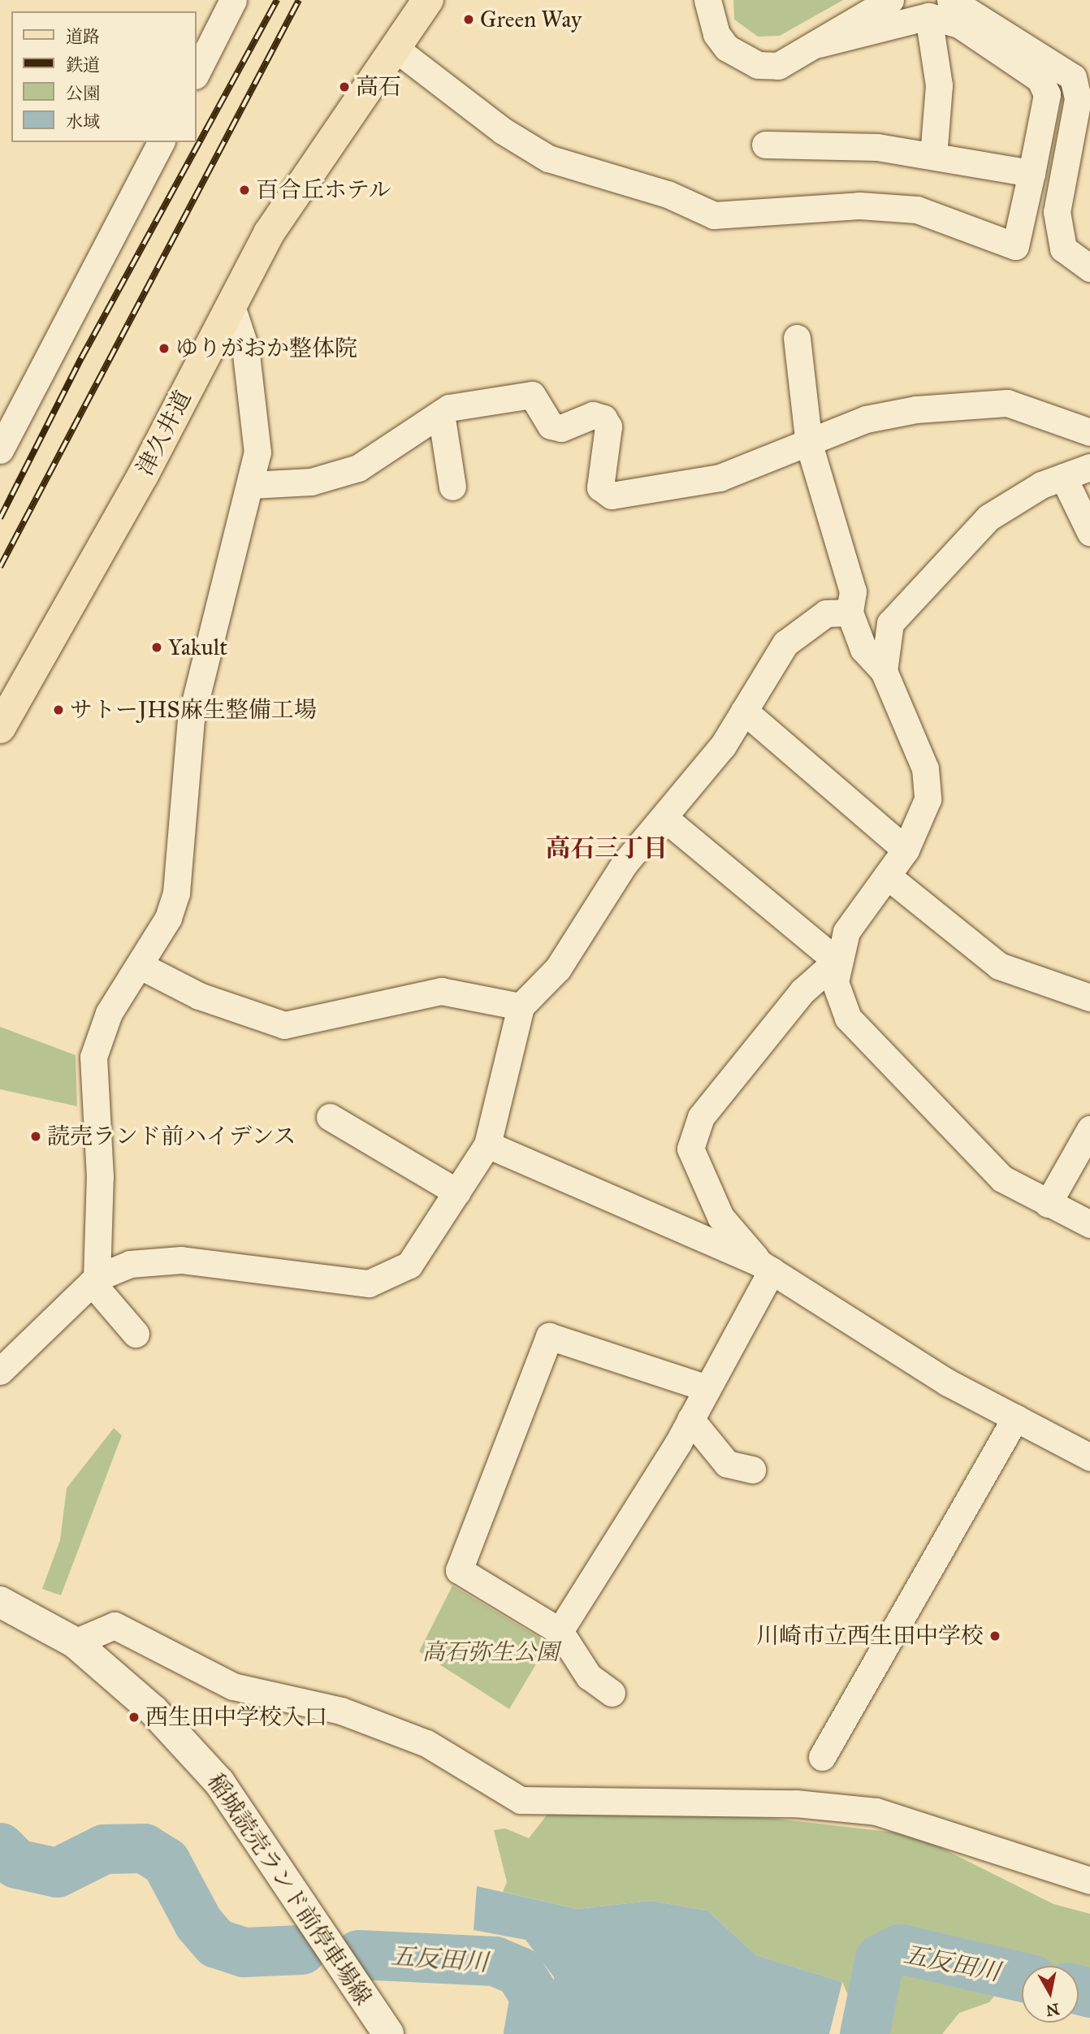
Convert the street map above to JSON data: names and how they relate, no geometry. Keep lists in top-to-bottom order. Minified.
{"streets":{"main road":["津久井道","稲城読売ランド前停車場線"]},"districts":["高石三丁目"],"water":["五反田川"],"parks":["高石弥生公園"],"places":["Green Way","高石","百合丘ホテル","ゆりがおか整体院","Yakult","サトーJHS麻生整備工場","読売ランド前ハイデンス","川崎市立西生田中学校","西生田中学校入口"],"legend":["道路","鉄道","公園","水域"],"north":"bottom"}
